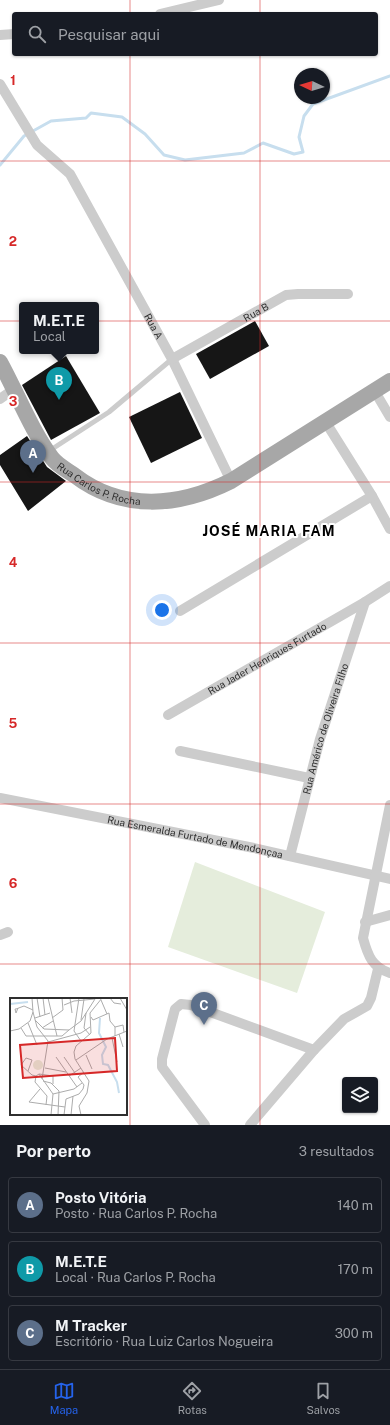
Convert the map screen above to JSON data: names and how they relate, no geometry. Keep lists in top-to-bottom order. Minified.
{"streets":{"main road":["Rua Carlos P. Rocha"],"street":["Rua B","Rua A","Rua Jader Henriques Furtado","Rua Américo de Oliveira Filho","Rua Esmeralda Furtado de Mendonçaa"]},"crossings":[["Rua B","Rua A"],["Rua A","Rua Carlos P. Rocha"],["Rua Jader Henriques Furtado","Rua Américo de Oliveira Filho"],["Rua Américo de Oliveira Filho","Rua Esmeralda Furtado de Mendonçaa"]],"districts":["JOSÉ MARIA FAM"],"north":"left","page":{"search":"Pesquisar aqui","popup":["M.E.T.E","Local"],"pins":["B","A","C"],"heading":["Por perto","3 resultados"],"list":[{"mark":"A","name":"Posto Vitória","note":"Posto · Rua Carlos P. Rocha","value":"140 m"},{"mark":"B","name":"M.E.T.E","note":"Local · Rua Carlos P. Rocha","value":"170 m"},{"mark":"C","name":"M Tracker","note":"Escritório · Rua Luiz Carlos Nogueira","value":"300 m"}],"nav":["Mapa","Rotas","Salvos"]},"grid":{"rows":["1","2","3","4","5","6"]}}
